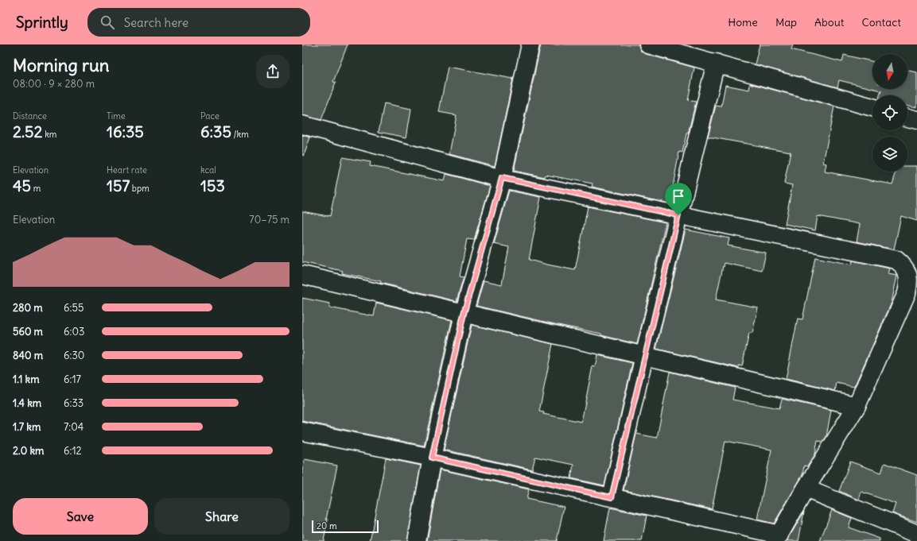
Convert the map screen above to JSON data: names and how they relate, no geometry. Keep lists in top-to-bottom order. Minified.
{"scale_bar":"20 m","north":"bottom","page":{"header":"Sprintly","search":"Search here","nav":["Home","Map","About","Contact"],"heading":["Morning run","08:00 · 9 × 280 m"],"stats":[["Distance","2.52 km"],["Time","16:35"],["Pace","6:35 /km"],["Elevation","45 m"],["Heart rate","157 bpm"],["kcal","153"]],"chart":["Elevation","70–75 m"],"list":[{"name":"280 m","note":"6:55"},{"name":"560 m","note":"6:03"},{"name":"840 m","note":"6:30"},{"name":"1.1 km","note":"6:17"},{"name":"1.4 km","note":"6:33"},{"name":"1.7 km","note":"7:04"},{"name":"2.0 km","note":"6:12"}],"buttons":["Save","Share"],"scale":"20 m"}}
